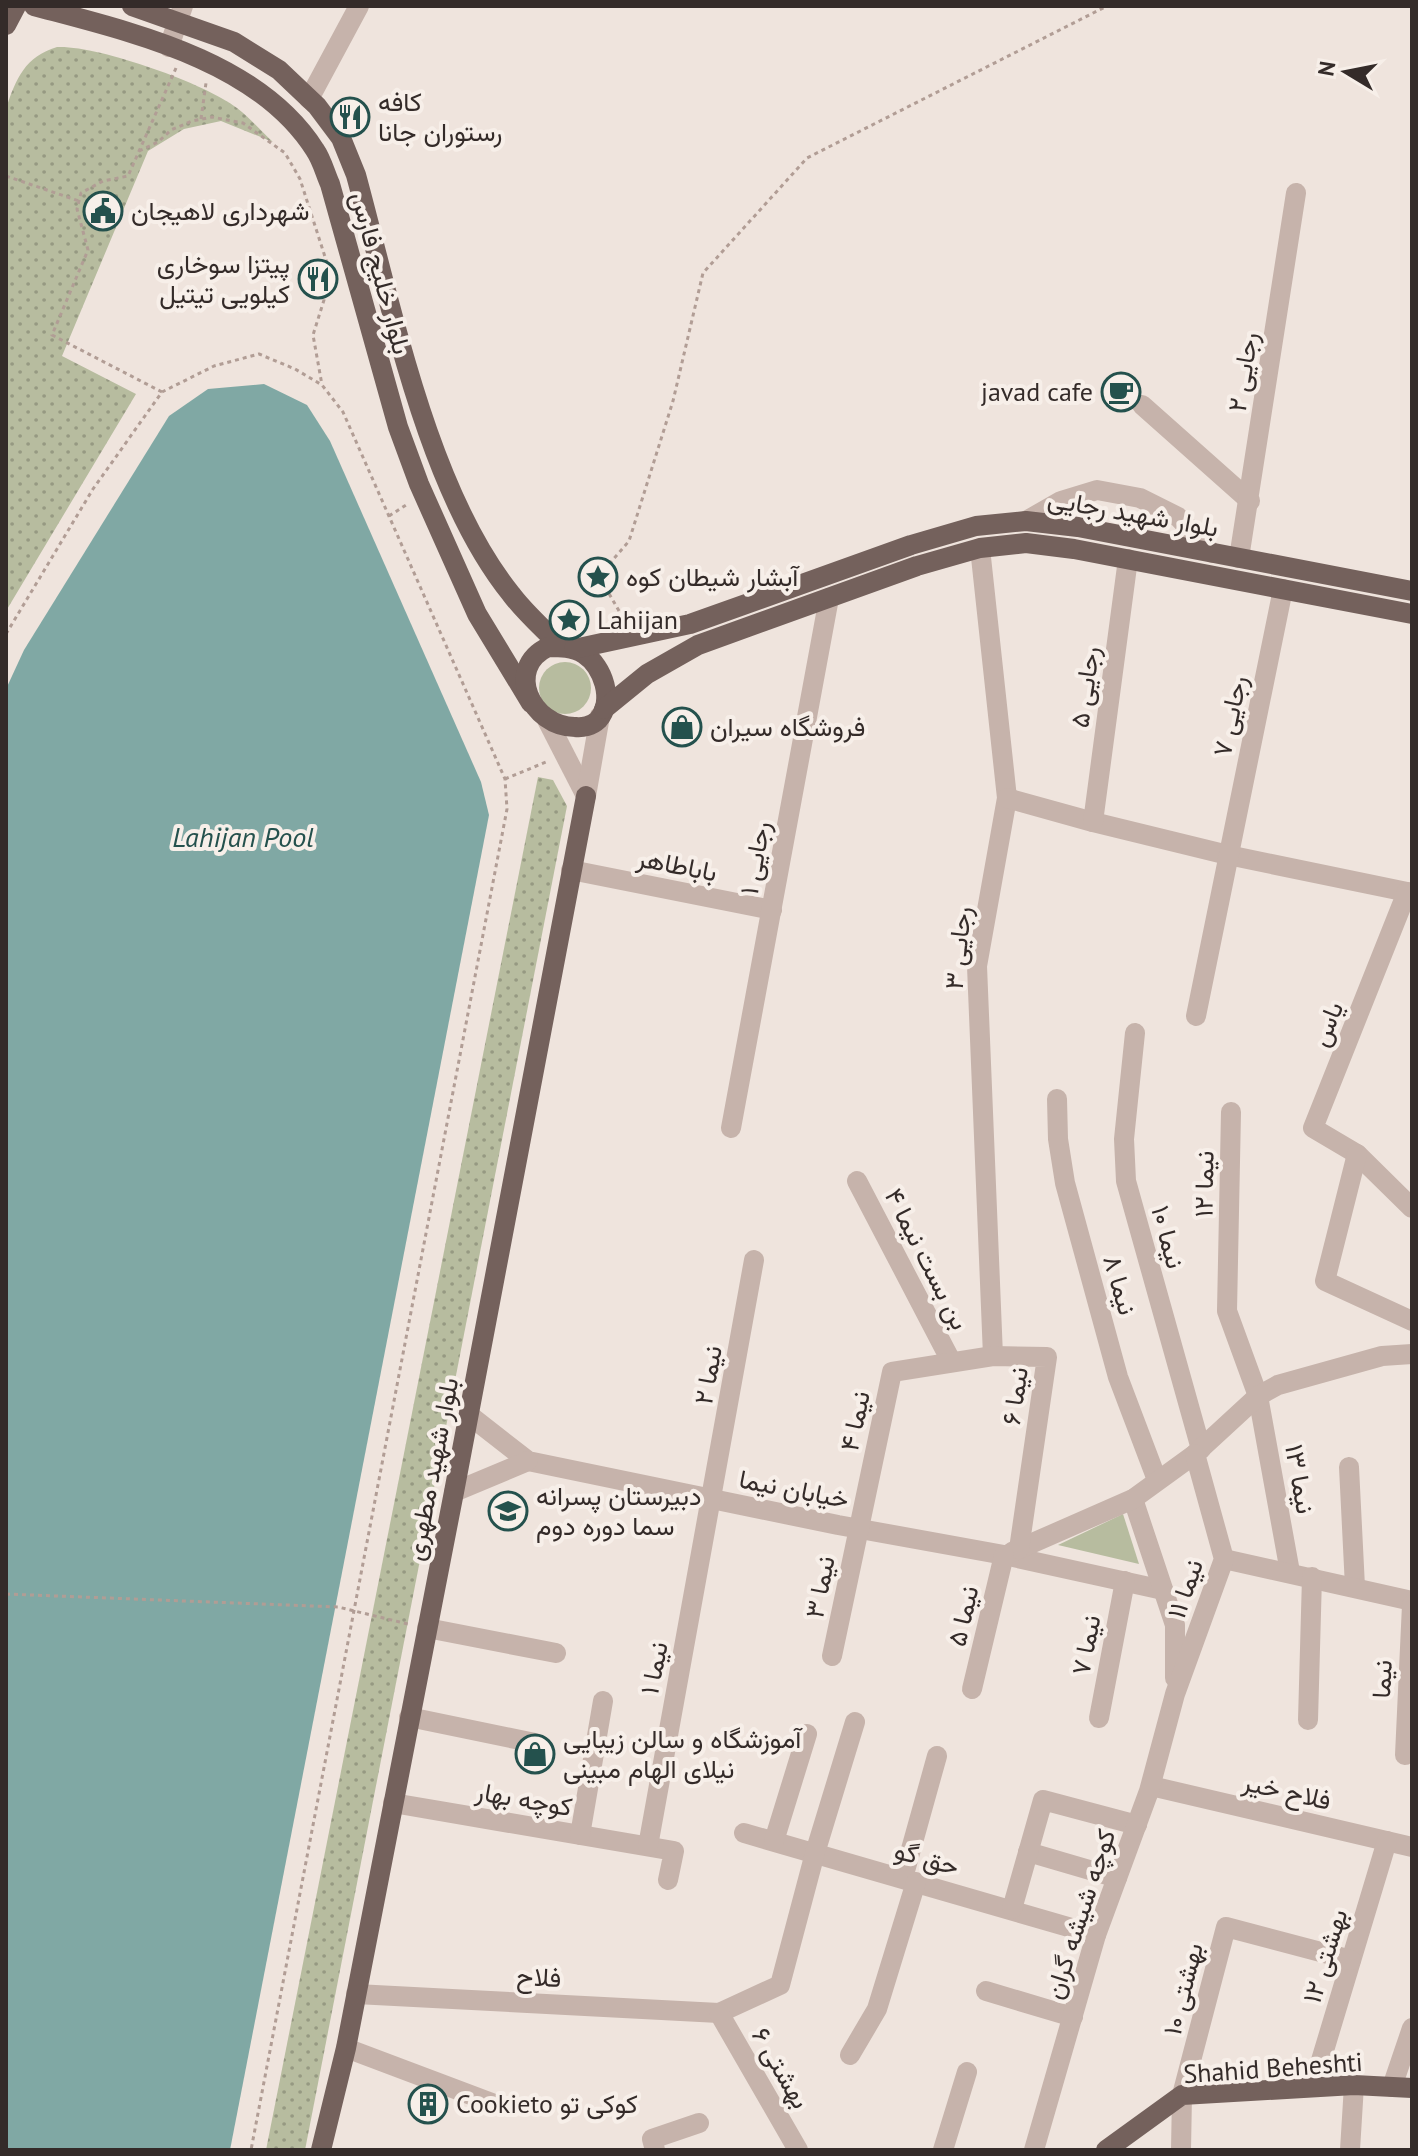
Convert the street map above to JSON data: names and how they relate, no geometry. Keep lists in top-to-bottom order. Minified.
{"streets":{"main road":["بلوار خلیج فارس","بلوار شهید رجایی","بلوار شهید مطهری","Shahid Beheshti"],"street":["رجایی ۲","رجایی ۵","رجایی ۷","رجایی ۱","باباطاهر","رجایی ۳","یاس","نیما ۱۲","نیما ۱۰","بن بست نیما ۴","نیما ۸","نیما ۲","نیما ۶","نیما ۴","نیما ۱۳","خیابان نیما","نیما ۳","نیما ۱۱","نیما ۵","نیما ۷","نیما ۱","نیما","فلاح خیر","کوچه بهار","حق گو","کوچه شیشه گران","بهشتی ۱۲","فلاح","بهشتی ۱۰","بهشتی ۶"]},"crossings":[["بلوار خلیج فارس","بلوار شهید رجایی"],["رجایی ۲","بلوار شهید رجایی"],["بلوار شهید رجایی","رجایی ۵"],["بلوار شهید رجایی","رجایی ۷"],["بلوار شهید رجایی","رجایی ۱"],["بلوار شهید رجایی","رجایی ۳"],["رجایی ۱","باباطاهر"],["باباطاهر","بلوار شهید مطهری"],["رجایی ۳","نیما ۶"],["نیما ۱۲","نیما ۱۳"],["نیما ۱۰","نیما ۱۱"],["بن بست نیما ۴","نیما ۶"],["نیما ۲","خیابان نیما"],["نیما ۲","نیما ۱"],["نیما ۶","نیما ۴"],["نیما ۶","خیابان نیما"],["نیما ۶","نیما ۵"],["نیما ۴","خیابان نیما"],["نیما ۴","نیما ۳"],["بلوار شهید مطهری","خیابان نیما"],["بلوار شهید مطهری","کوچه بهار"],["بلوار شهید مطهری","فلاح"],["خیابان نیما","نیما ۳"],["خیابان نیما","نیما ۵"],["خیابان نیما","نیما ۷"],["خیابان نیما","نیما ۱"],["نیما ۱۱","کوچه شیشه گران"],["نیما ۱","کوچه بهار"],["فلاح خیر","کوچه شیشه گران"],["فلاح خیر","بهشتی ۱۲"],["حق گو","کوچه شیشه گران"],["بهشتی ۱۲","بهشتی ۱۰"],["بهشتی ۱۲","Shahid Beheshti"],["فلاح","بهشتی ۶"],["بهشتی ۱۰","Shahid Beheshti"]],"water":["Lahijan Pool"],"places":{"restaurant":["کافه رستوران جانا","پیتزا سوخاری کیلویی تیتیل"],"public building":["شهرداری لاهیجان"],"cafe":["javad cafe"],"place":["آبشار شیطان کوه","Lahijan"],"shop":["فروشگاه سیران","آموزشگاه و سالن زیبایی نیلای الهام مبینی"],"school or university":["دبیرستان پسرانه سما دوره دوم"],"building":["Cookieto کوکی تو"]},"north":"left"}
